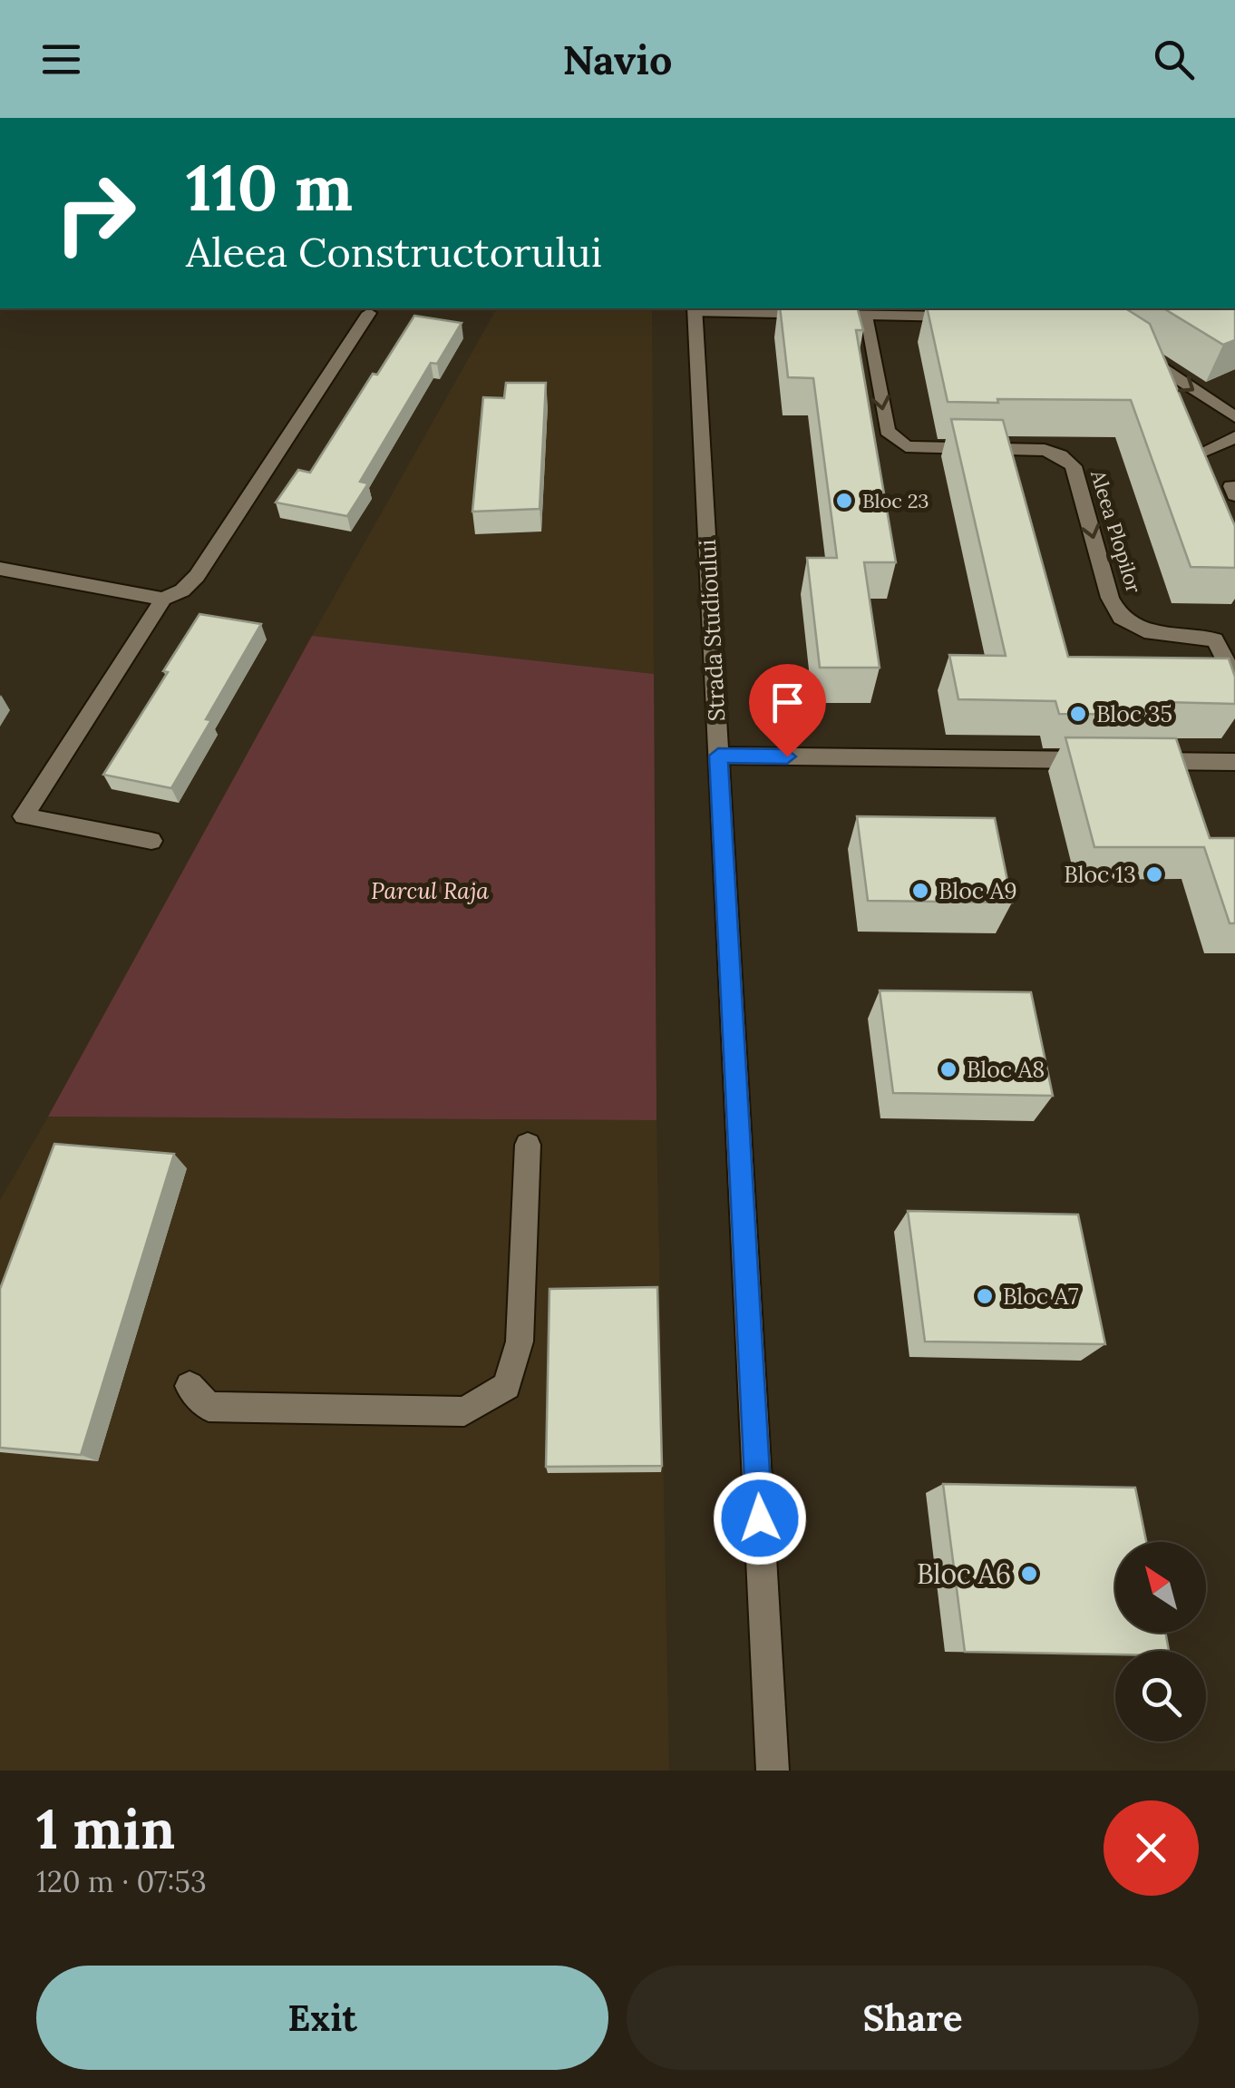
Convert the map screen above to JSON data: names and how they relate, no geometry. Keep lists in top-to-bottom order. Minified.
{"streets":{"street":["Aleea Plopilor","Strada Studioului"]},"one_way":["Aleea Plopilor"],"parks":["Parcul Raja"],"places":["Bloc 23","Bloc 35","Bloc 13","Bloc A9","Bloc A8","Bloc A7","Bloc A6"],"north":"top left","page":{"header":"Navio","turn":["110 m","Aleea Constructorului"],"heading":["1 min","120 m · 07:53"],"buttons":["Exit","Share"]}}
